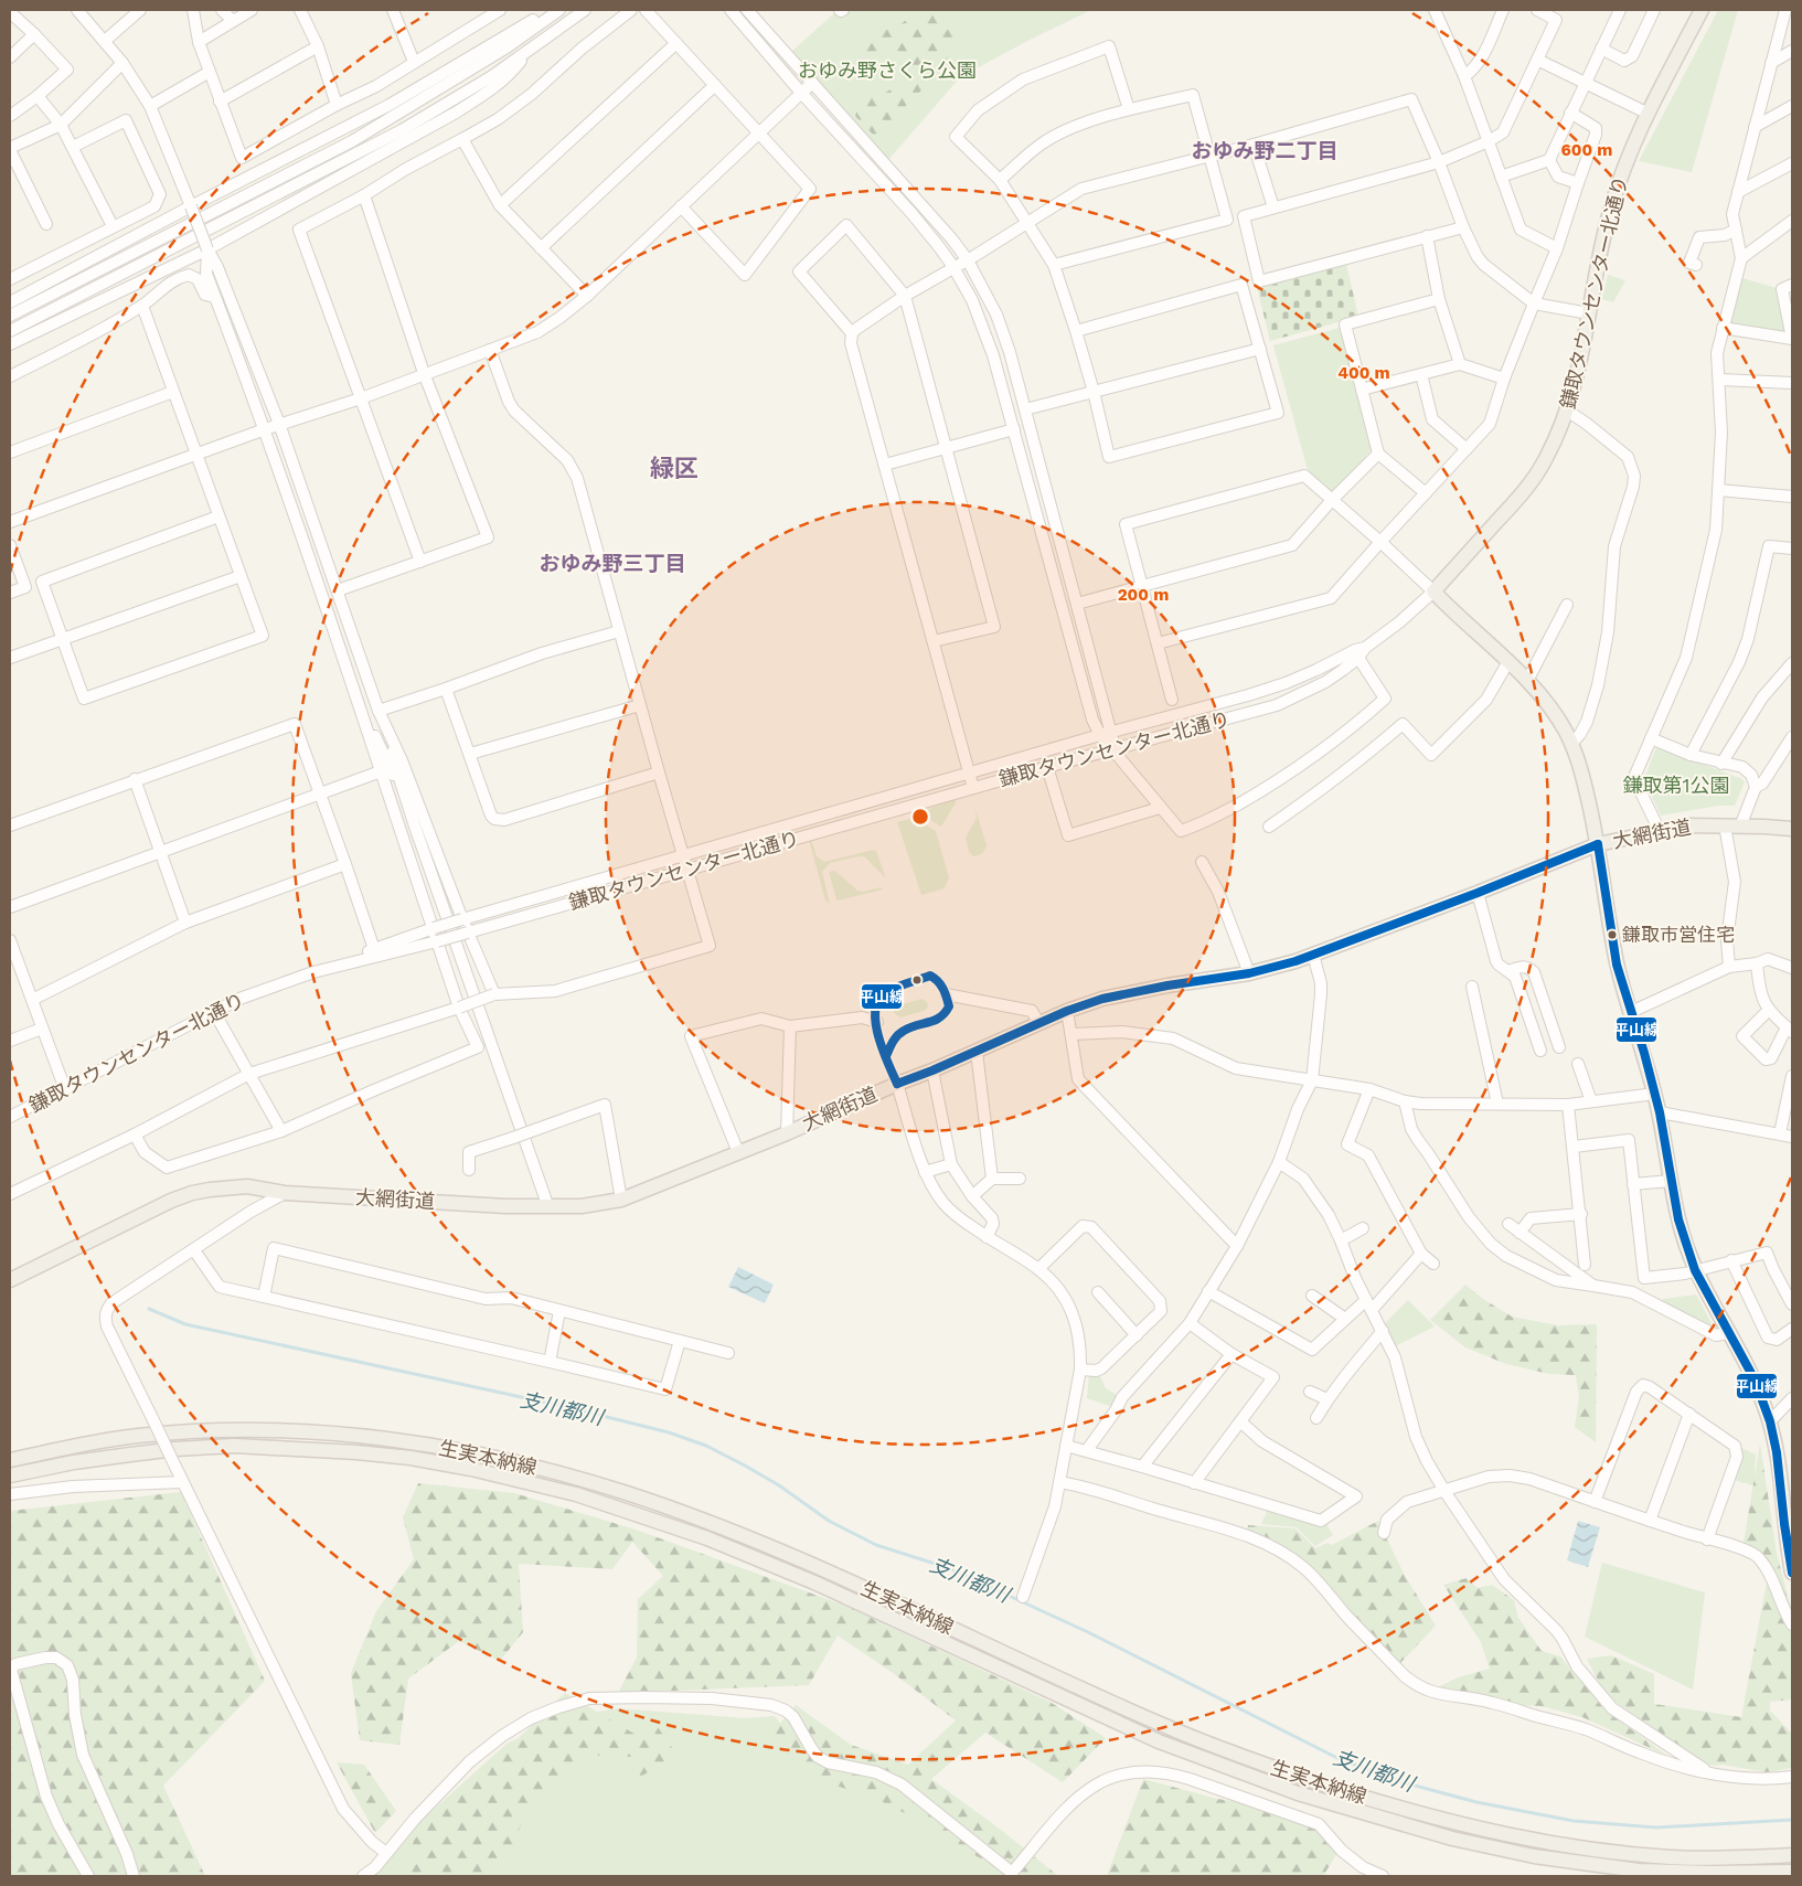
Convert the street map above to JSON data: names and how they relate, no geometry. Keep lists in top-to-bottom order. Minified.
{"streets":{"main road":["鎌取タウンセンター北通り","大網街道","生実本納線"]},"districts":["おゆみ野二丁目","緑区","おゆみ野三丁目"],"water":["支川都川"],"parks":["おゆみ野さくら公園","鎌取第1公園"],"places":["鎌取市営住宅"],"lines":["transit line 平山線"],"rings":["600 m","400 m","200 m"]}
